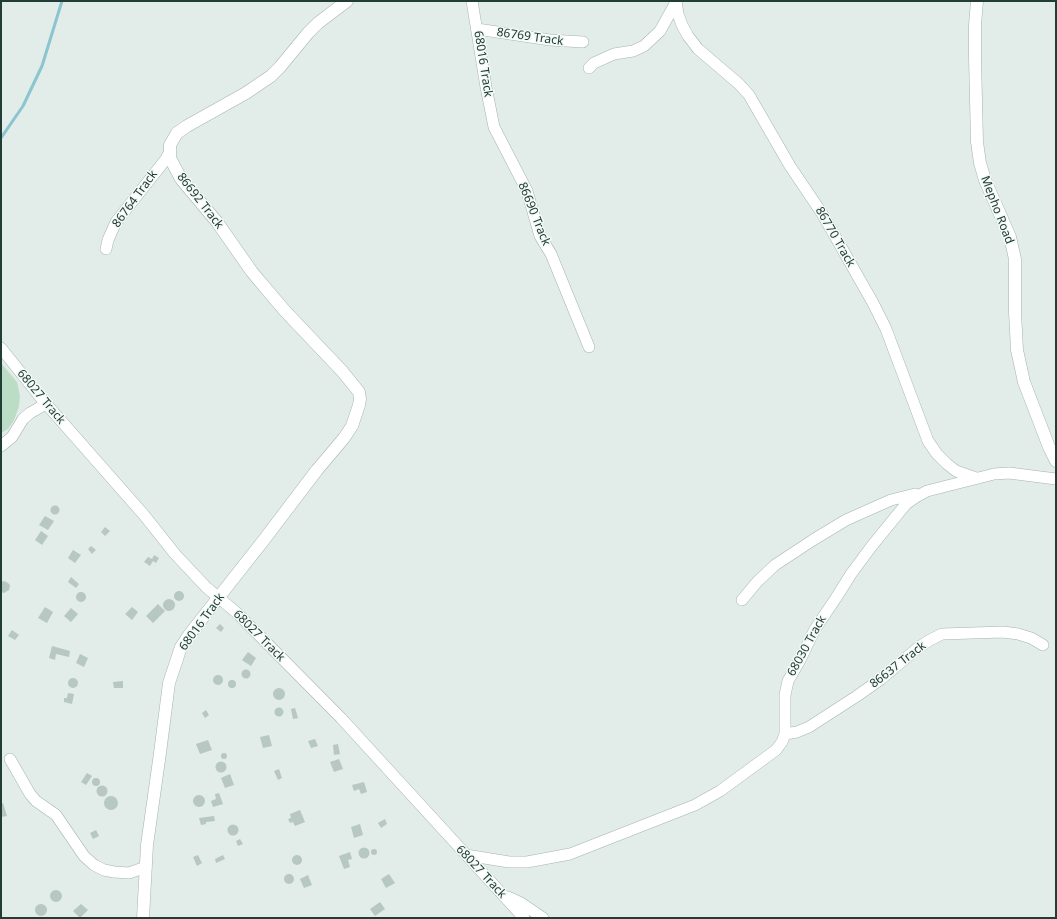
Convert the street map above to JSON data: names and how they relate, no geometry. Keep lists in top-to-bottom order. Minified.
{"streets":{"street":["86769 Track","68016 Track","86764 Track","86692 Track","Mepho Road","86690 Track","86770 Track","68027 Track","68030 Track","86637 Track"]},"crossings":[["86769 Track","68016 Track"],["68016 Track","86692 Track"],["68016 Track","86690 Track"],["68016 Track","68027 Track"],["86764 Track","86692 Track"],["86770 Track","68030 Track"],["68030 Track","86637 Track"]]}
